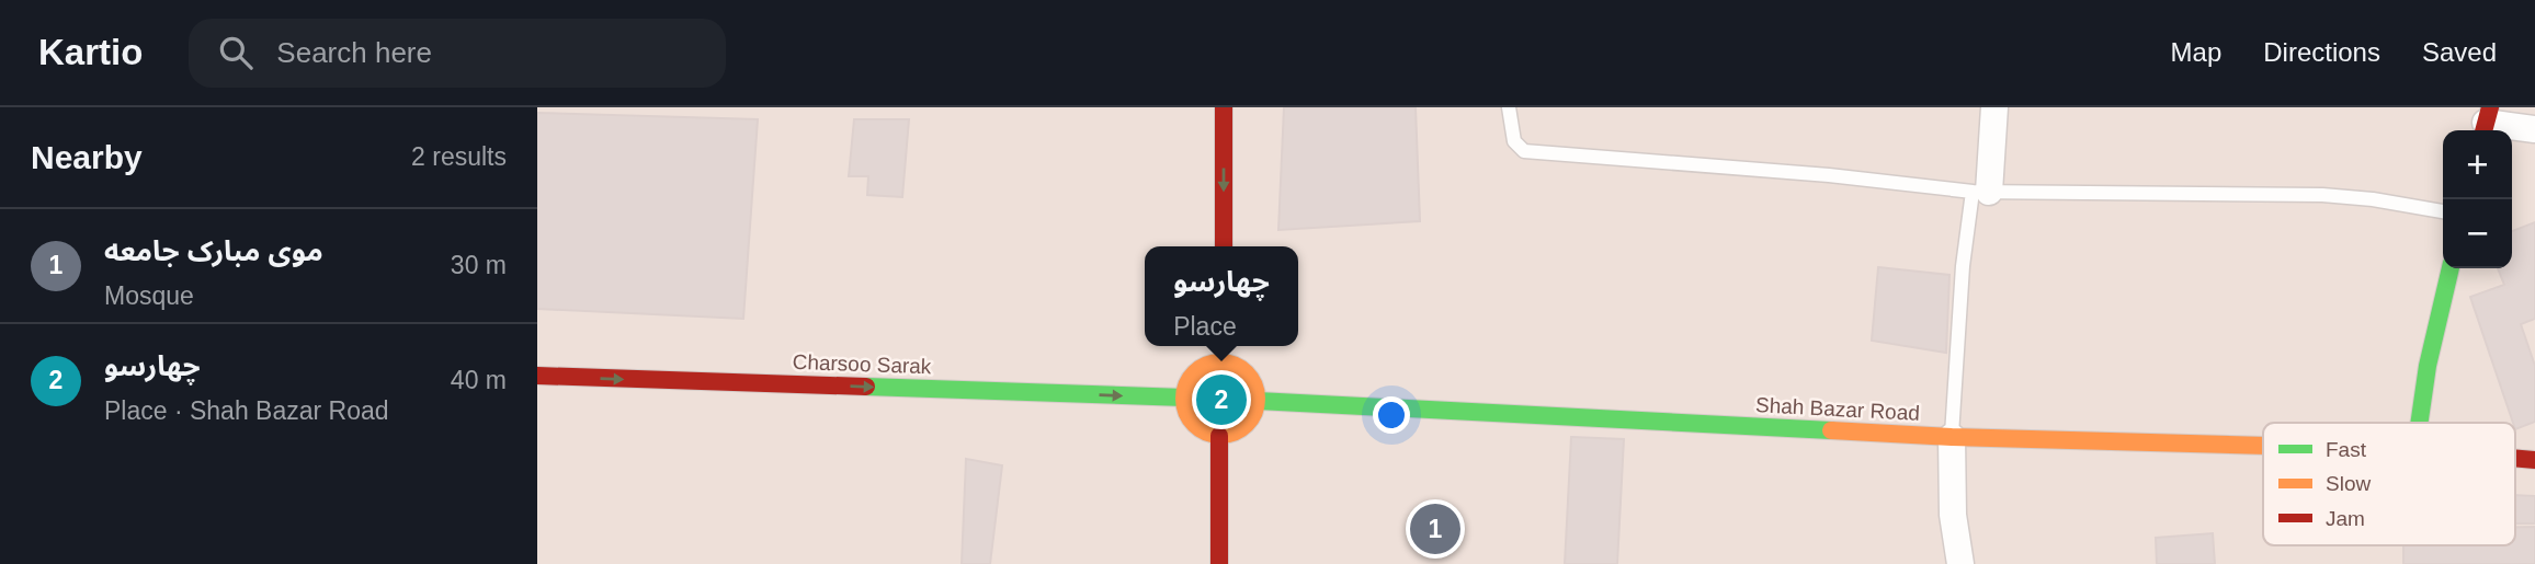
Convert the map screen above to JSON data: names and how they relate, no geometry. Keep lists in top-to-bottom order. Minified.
{"streets":{"main road":["Charsoo Sarak","Shah Bazar Road"]},"crossings":[["Charsoo Sarak","Shah Bazar Road"]],"one_way":["Charsoo Sarak"],"legend":["Fast","Slow","Jam"],"page":{"header":"Kartio","search":"Search here","nav":["Map","Directions","Saved"],"heading":["Nearby","2 results"],"map_buttons":["+","−"],"list":[{"mark":"1","name":"موی مبارک جامعه","note":"Mosque","value":"30 m"},{"mark":"2","name":"چهارسو","note":"Place · Shah Bazar Road","value":"40 m"}],"popup":["چهارسو","Place"],"pins":["2","1"]}}
